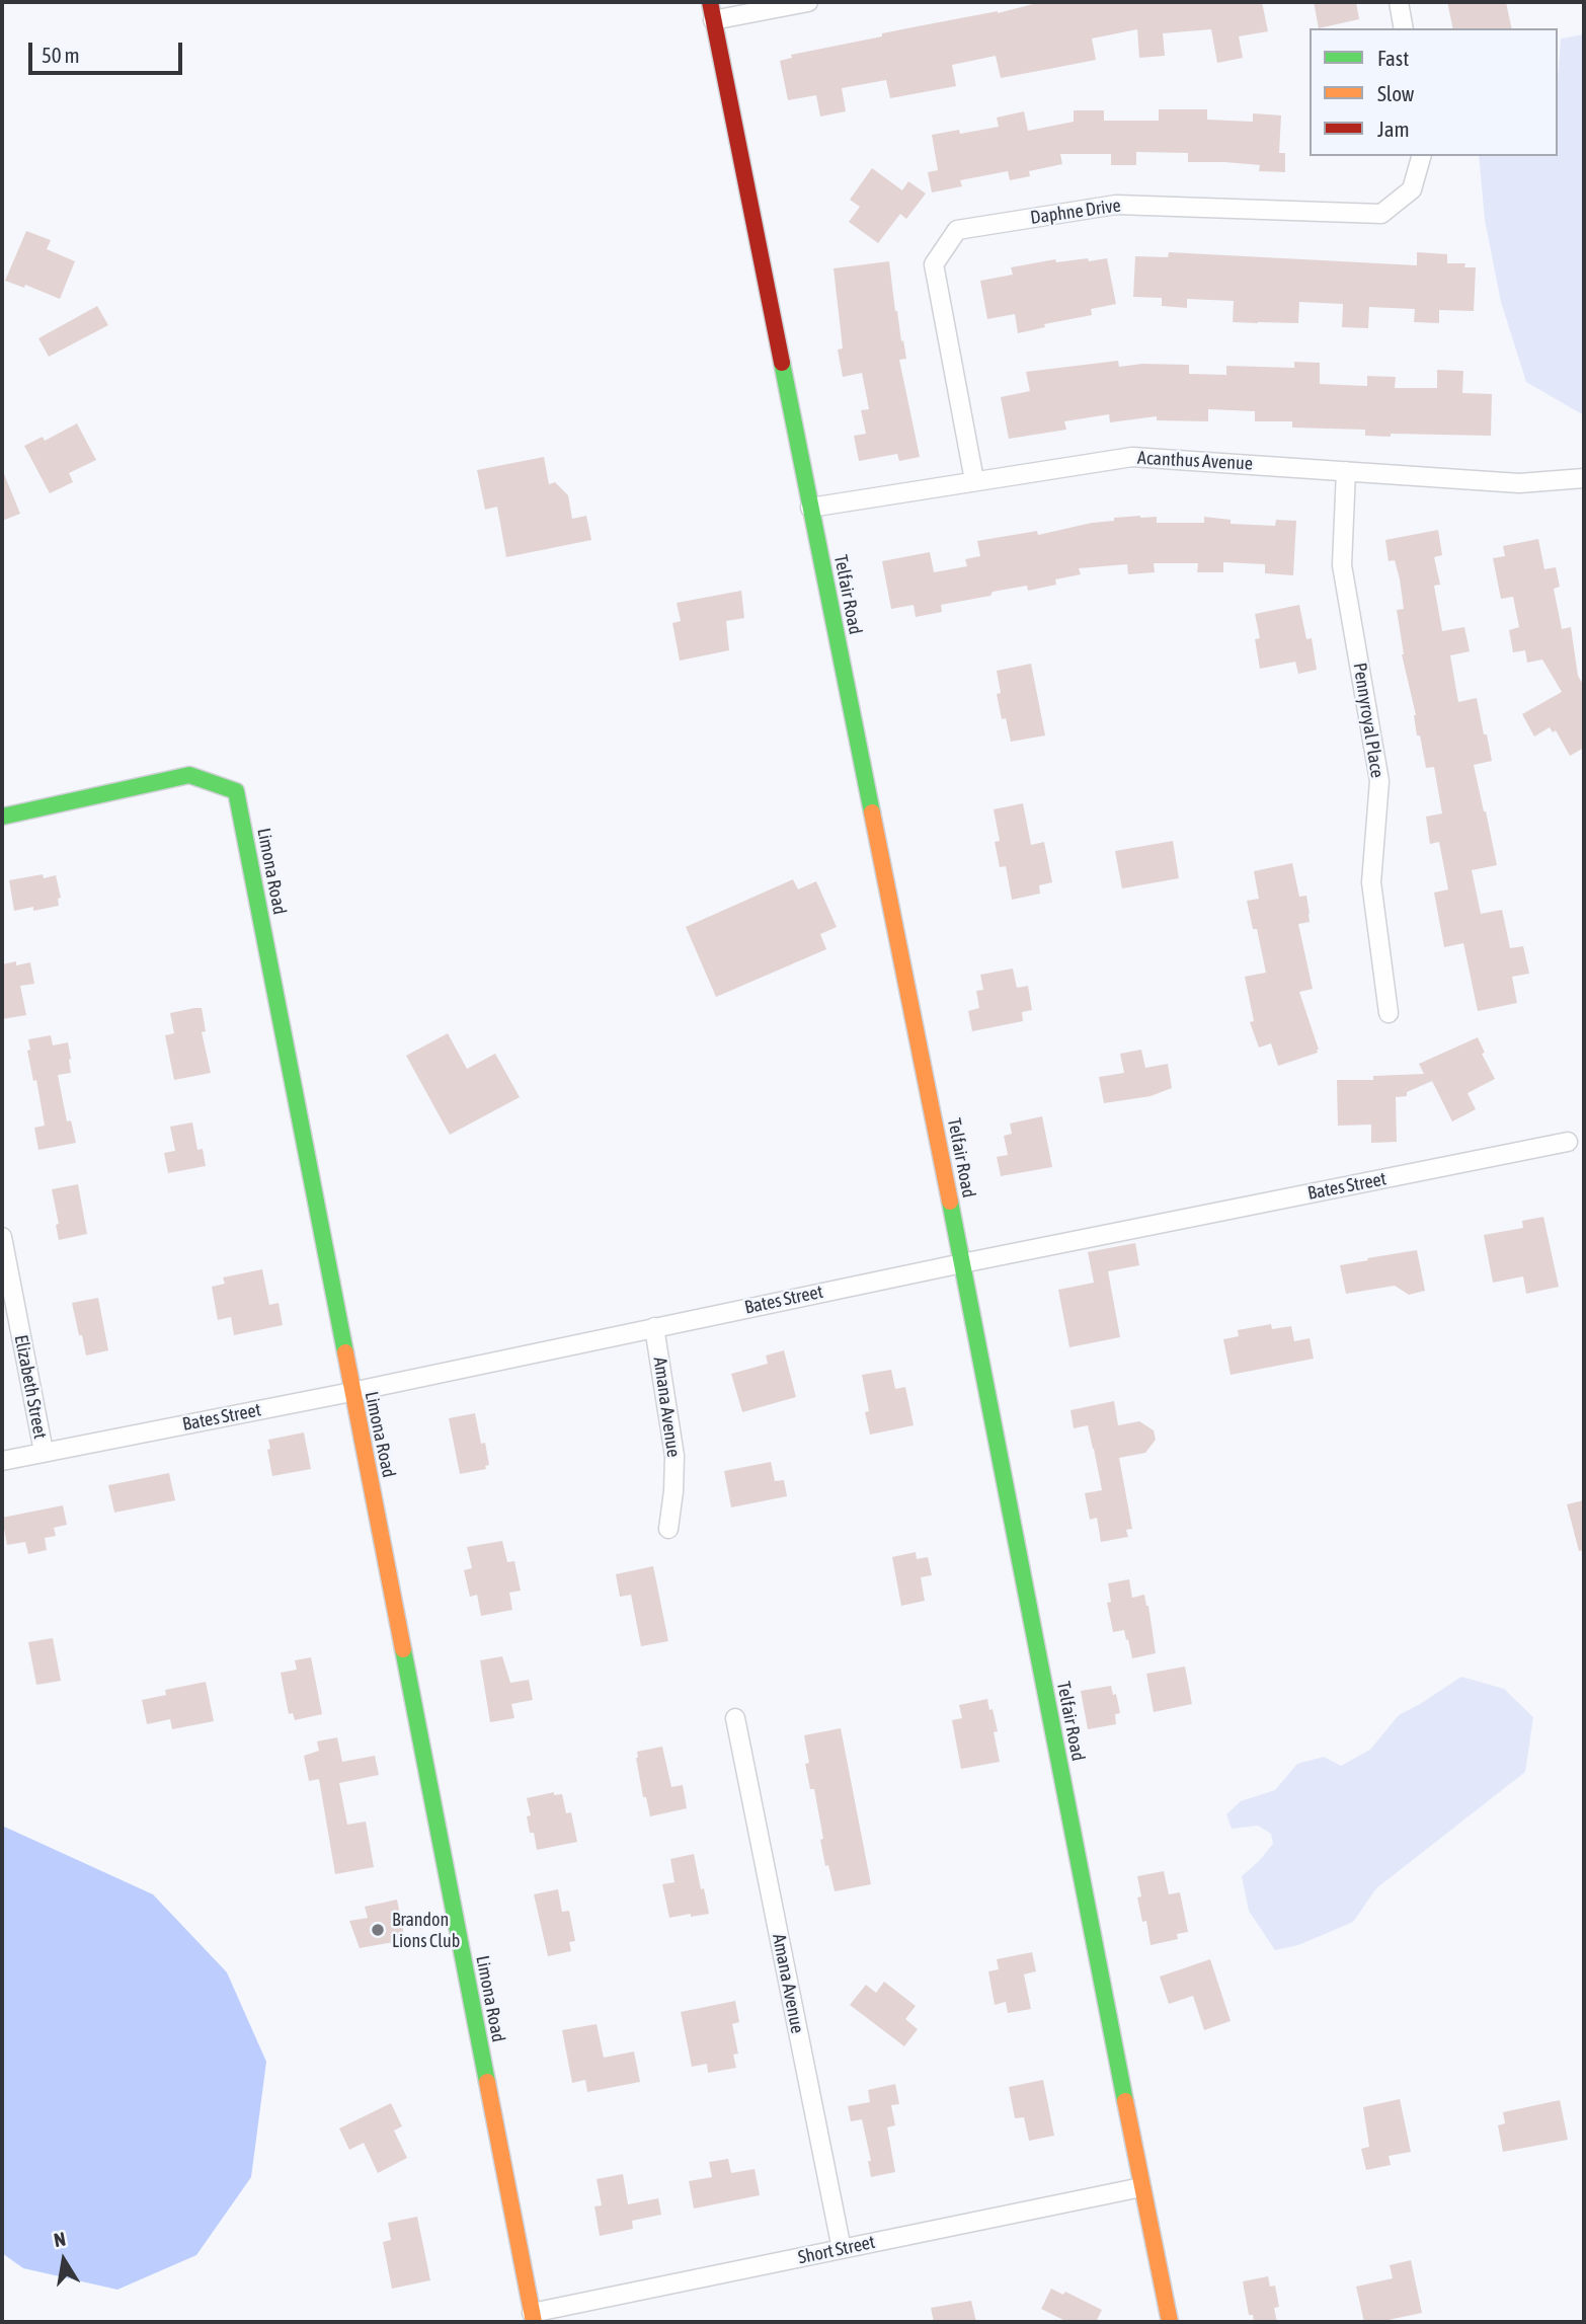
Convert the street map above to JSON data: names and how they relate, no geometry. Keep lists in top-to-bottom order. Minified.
{"streets":{"street":["Daphne Drive","Acanthus Avenue","Telfair Road","Pennyroyal Place","Limona Road","Bates Street","Elizabeth Street","Amana Avenue","Short Street"]},"crossings":[["Daphne Drive","Acanthus Avenue"],["Acanthus Avenue","Telfair Road"],["Acanthus Avenue","Pennyroyal Place"],["Telfair Road","Bates Street"],["Telfair Road","Short Street"],["Limona Road","Bates Street"],["Limona Road","Short Street"],["Bates Street","Elizabeth Street"],["Bates Street","Amana Avenue"],["Amana Avenue","Short Street"]],"places":["Brandon Lions Club"],"legend":["Fast","Slow","Jam"],"scale_bar":"50 m","north":"top"}
